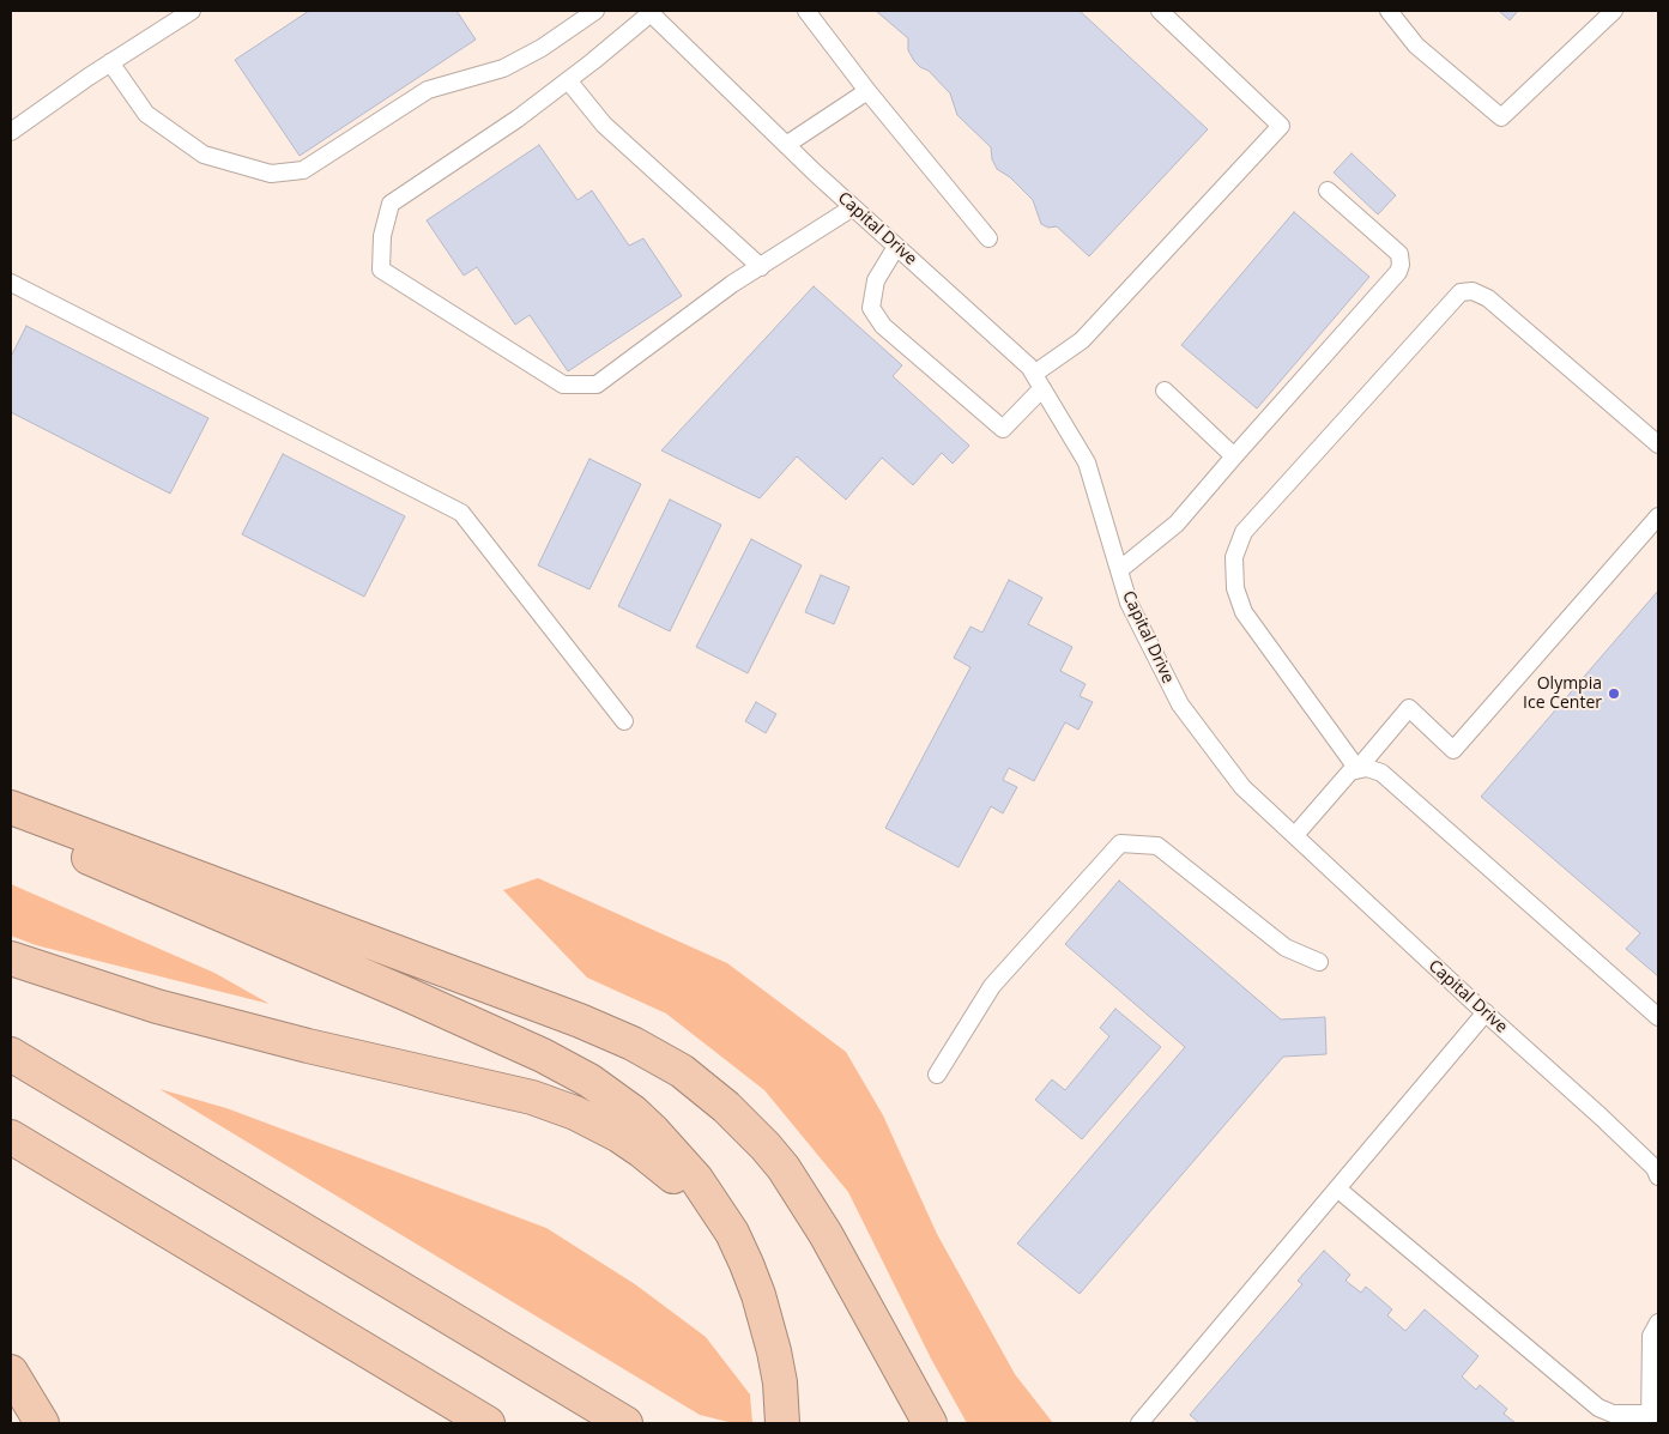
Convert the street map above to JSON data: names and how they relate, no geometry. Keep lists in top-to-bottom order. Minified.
{"streets":{"lane":["Capital Drive"]},"places":["Olympia Ice Center"]}
